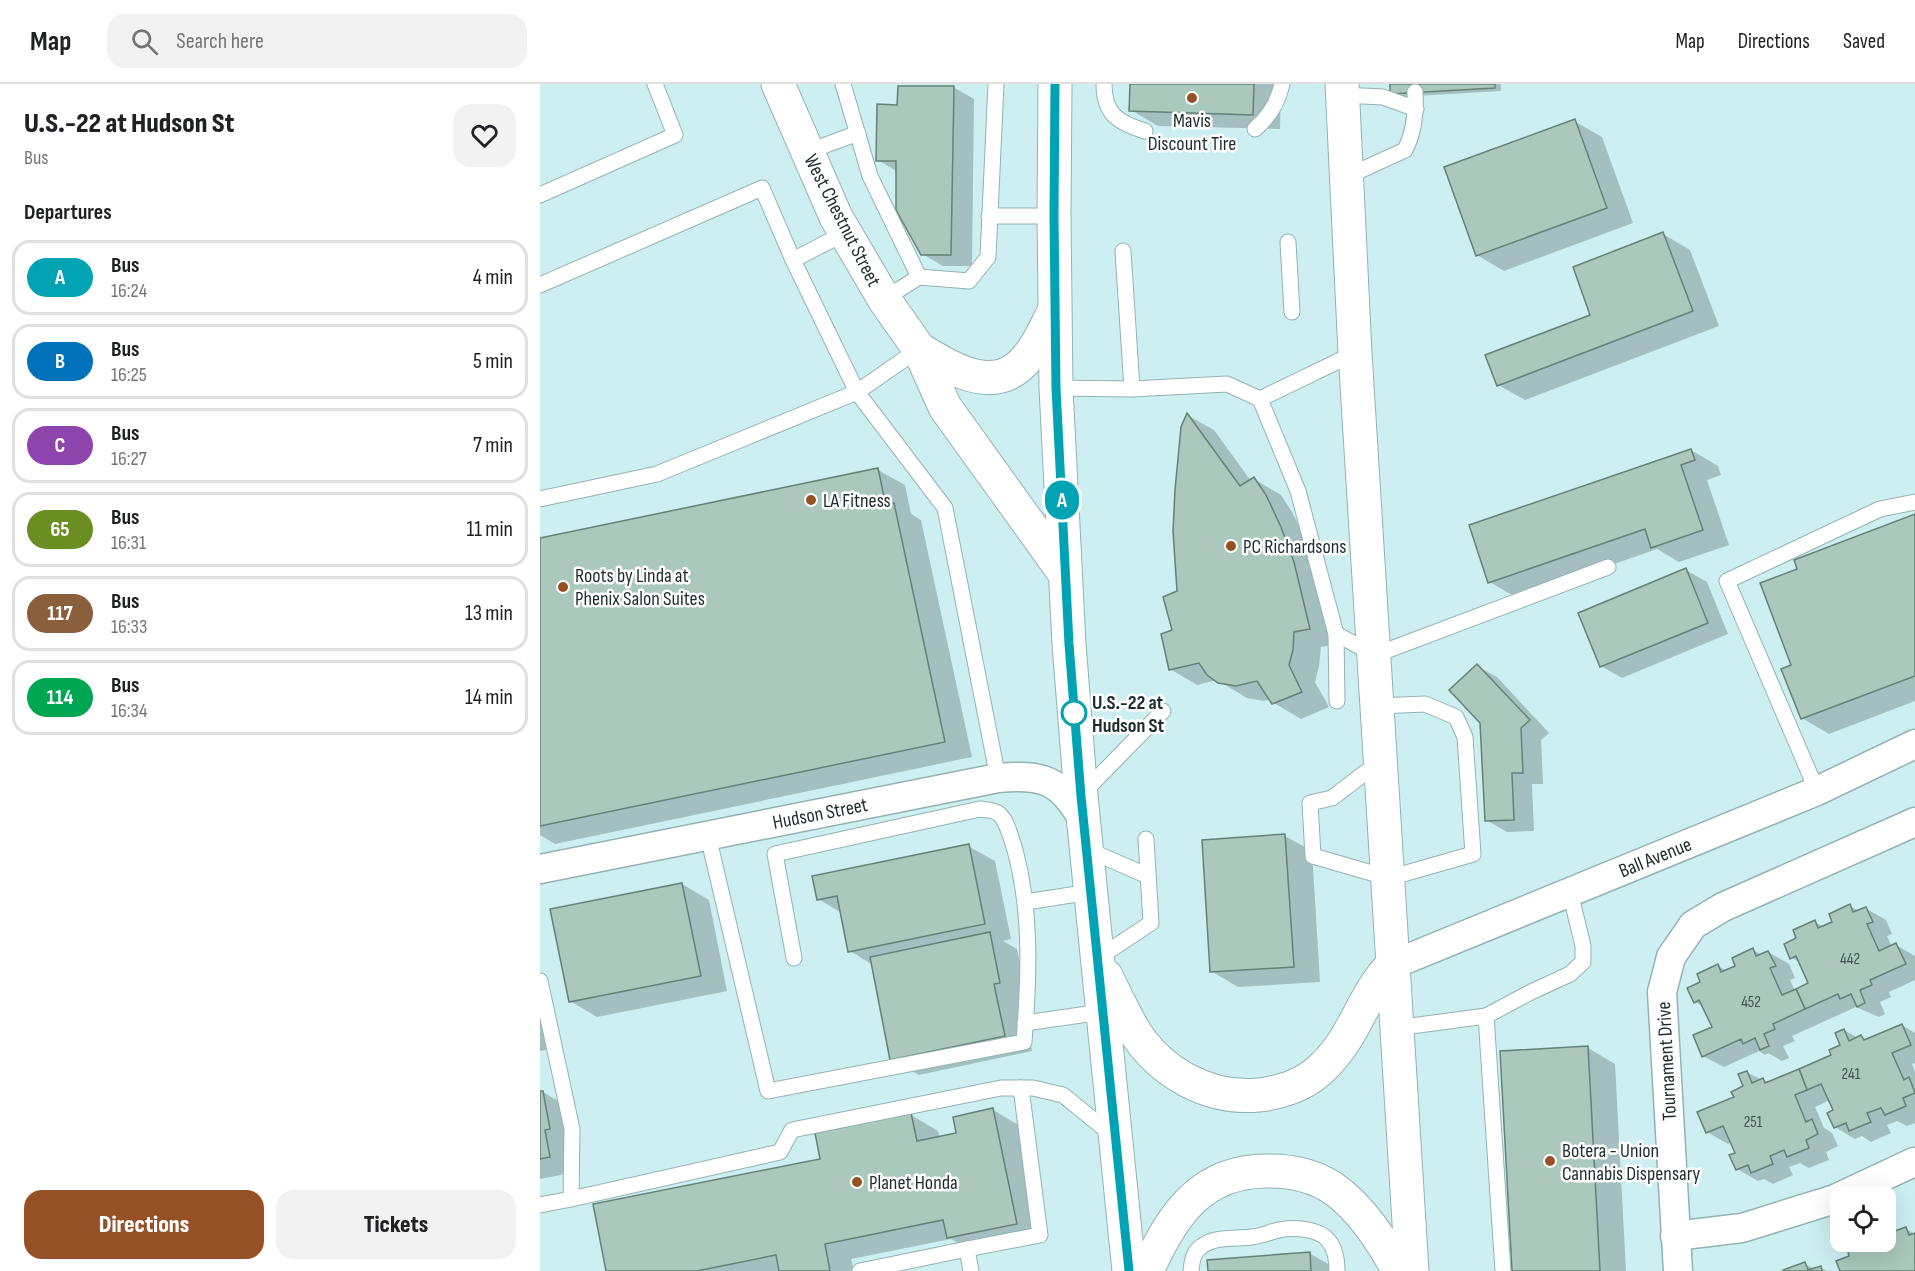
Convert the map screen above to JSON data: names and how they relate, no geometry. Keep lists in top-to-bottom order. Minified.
{"streets":{"main road":["West Chestnut Street"],"street":["Hudson Street","Ball Avenue","Tournament Drive"]},"places":["Mavis Discount Tire","LA Fitness","PC Richardsons","Roots by Linda at Phenix Salon Suites","U.S.-22 at Hudson St","Botera - Union Cannabis Dispensary","Planet Honda"],"lines":["bus line A"],"house_numbers":["442","452","241","251"],"page":{"header":"Map","search":"Search here","nav":["Map","Directions","Saved"],"heading":[["U.S.-22 at Hudson St","Bus"],"Departures"],"on_map":"A","list":[{"mark":"A","name":"Bus","note":"16:24","value":"4 min"},{"mark":"B","name":"Bus","note":"16:25","value":"5 min"},{"mark":"C","name":"Bus","note":"16:27","value":"7 min"},{"mark":"65","name":"Bus","note":"16:31","value":"11 min"},{"mark":"117","name":"Bus","note":"16:33","value":"13 min"},{"mark":"114","name":"Bus","note":"16:34","value":"14 min"}],"buttons":["Directions","Tickets"]}}
